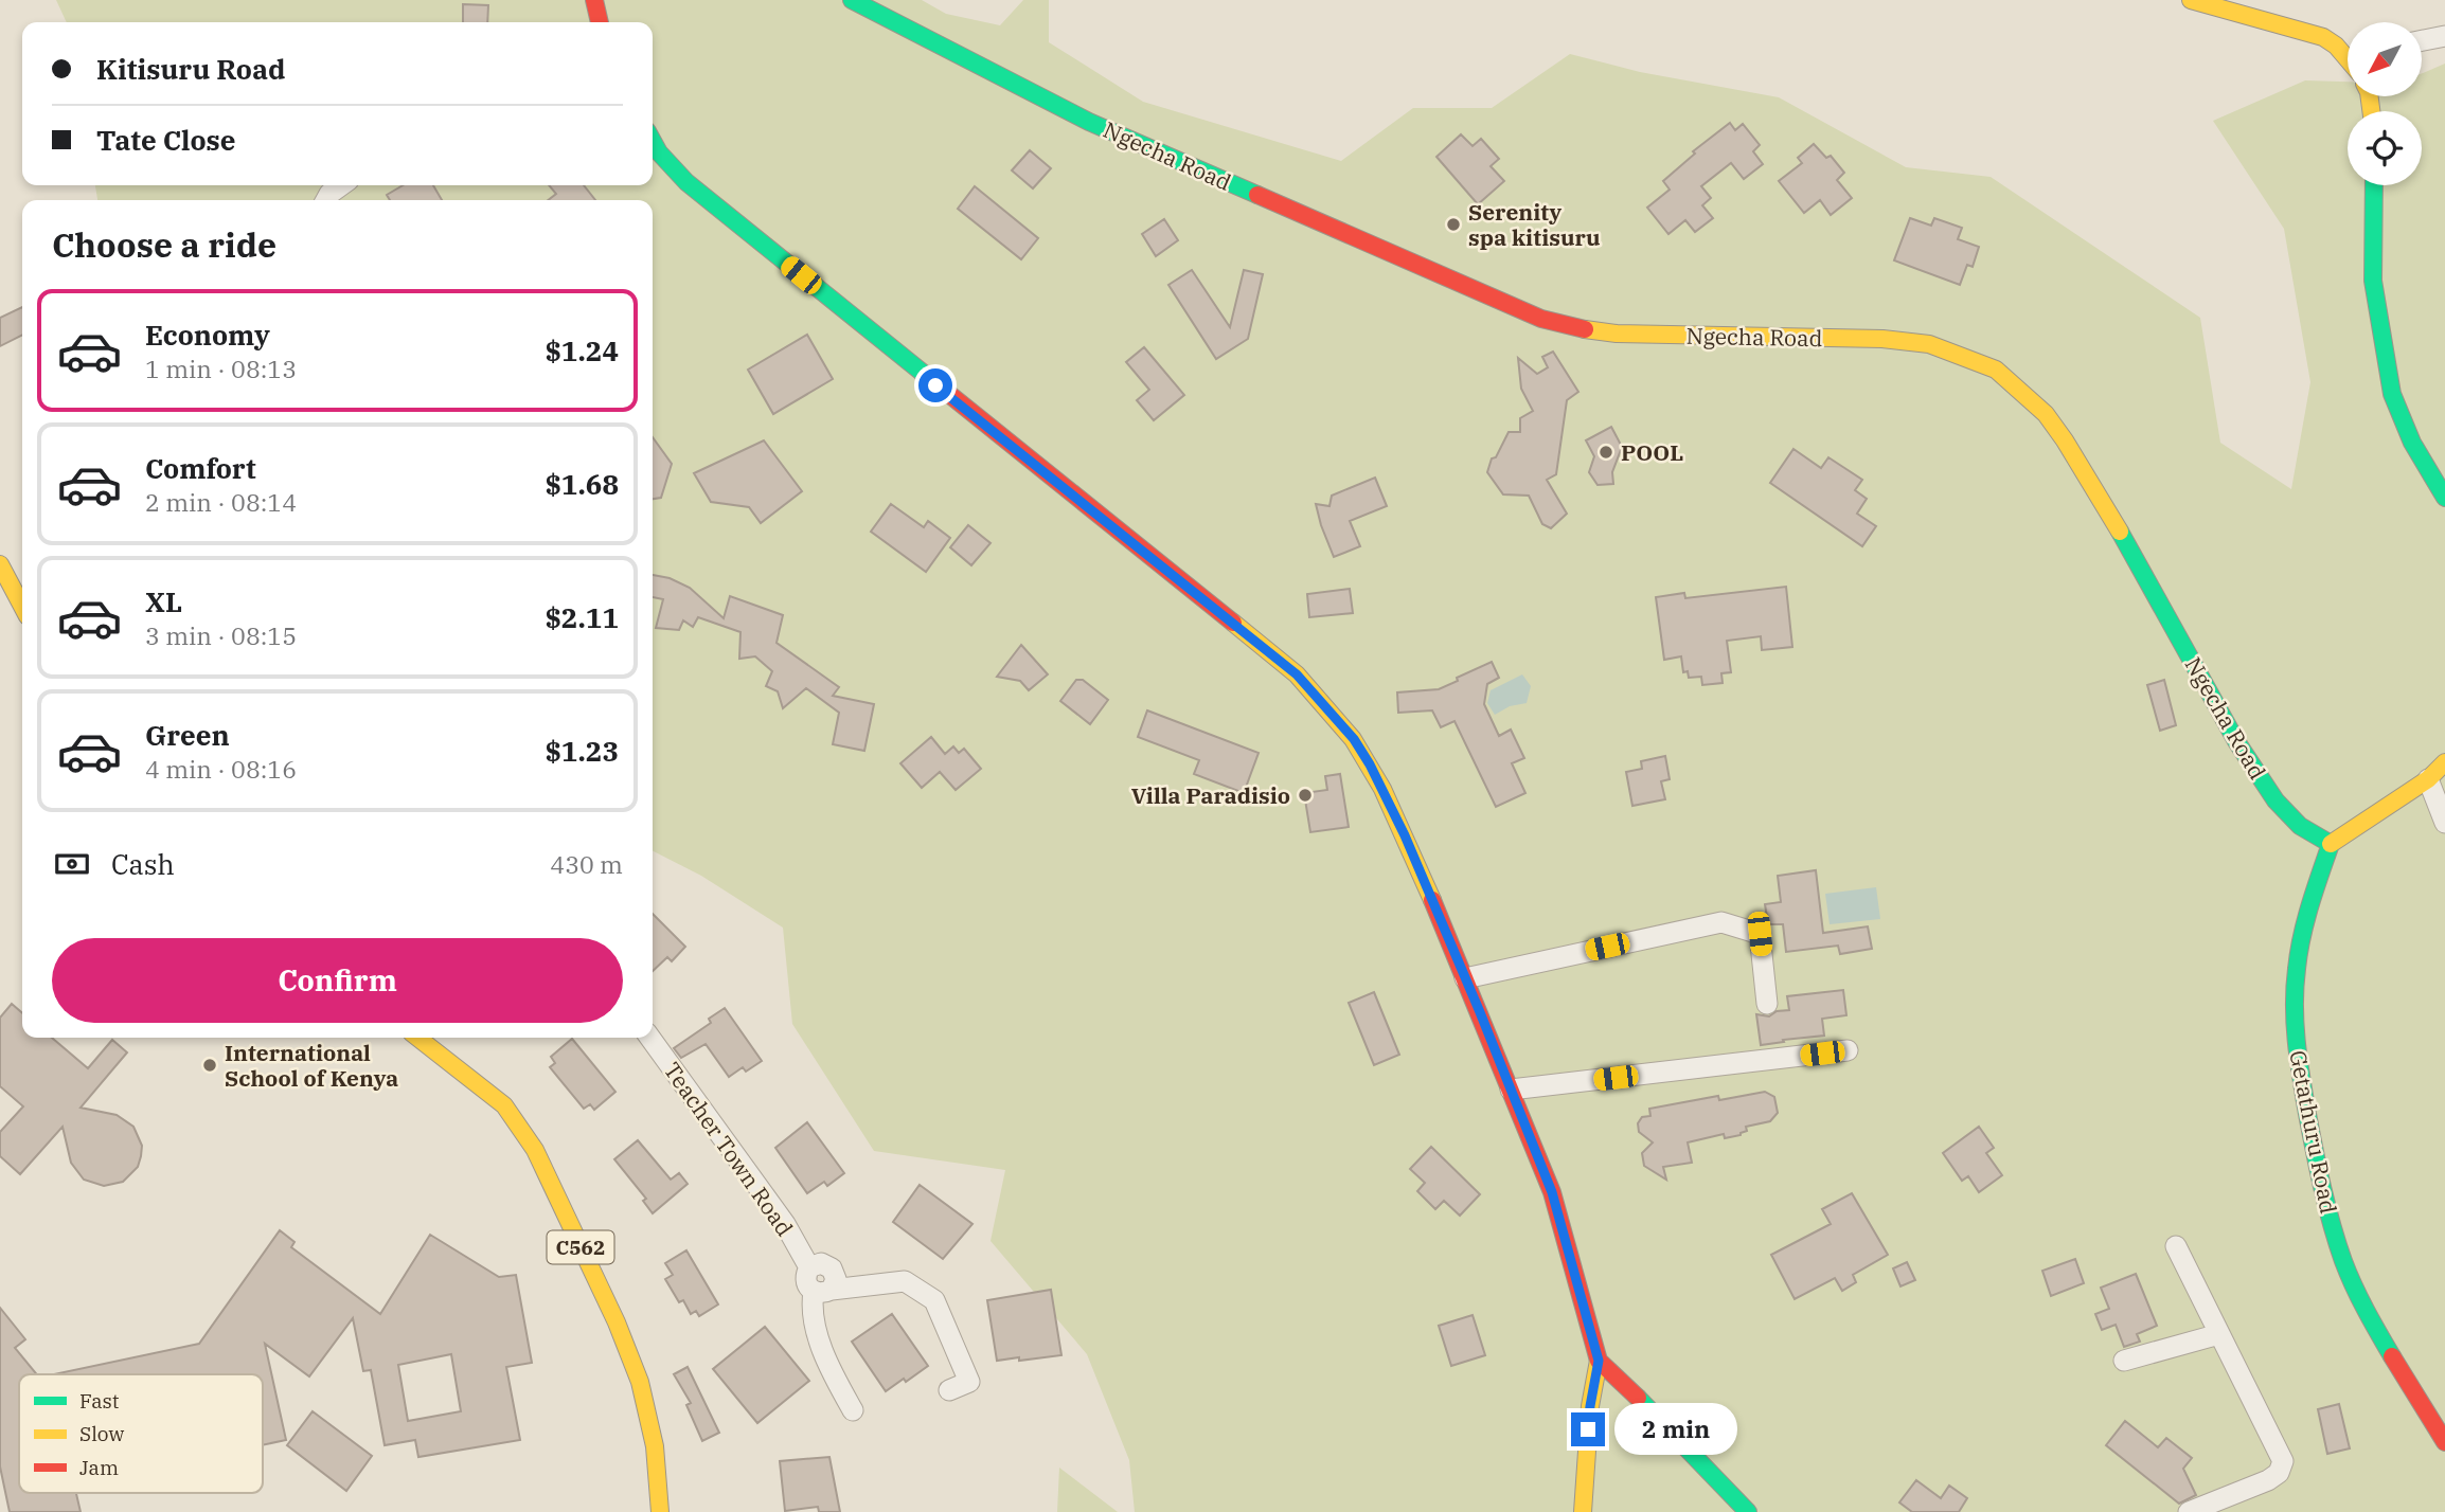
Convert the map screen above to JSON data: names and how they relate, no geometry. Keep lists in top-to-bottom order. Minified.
{"streets":{"main road":["Ngecha Road","Getathuru Road","C562"],"street":["Teacher Town Road"]},"crossings":[["Ngecha Road","Getathuru Road"]],"places":["Serenity spa kitisuru","POOL","Villa Paradisio","International School of Kenya"],"legend":["Fast","Slow","Jam"],"north":"bottom left","page":{"banner":["Kitisuru Road","Tate Close"],"heading":"Choose a ride","list":[{"name":"Economy","note":"1 min · 08:13","value":"$1.24"},{"name":"Comfort","note":"2 min · 08:14","value":"$1.68"},{"name":"XL","note":"3 min · 08:15","value":"$2.11"},{"name":"Green","note":"4 min · 08:16","value":"$1.23"}],"pay":["Cash","430 m"],"buttons":"Confirm","bubble":"2 min"}}
